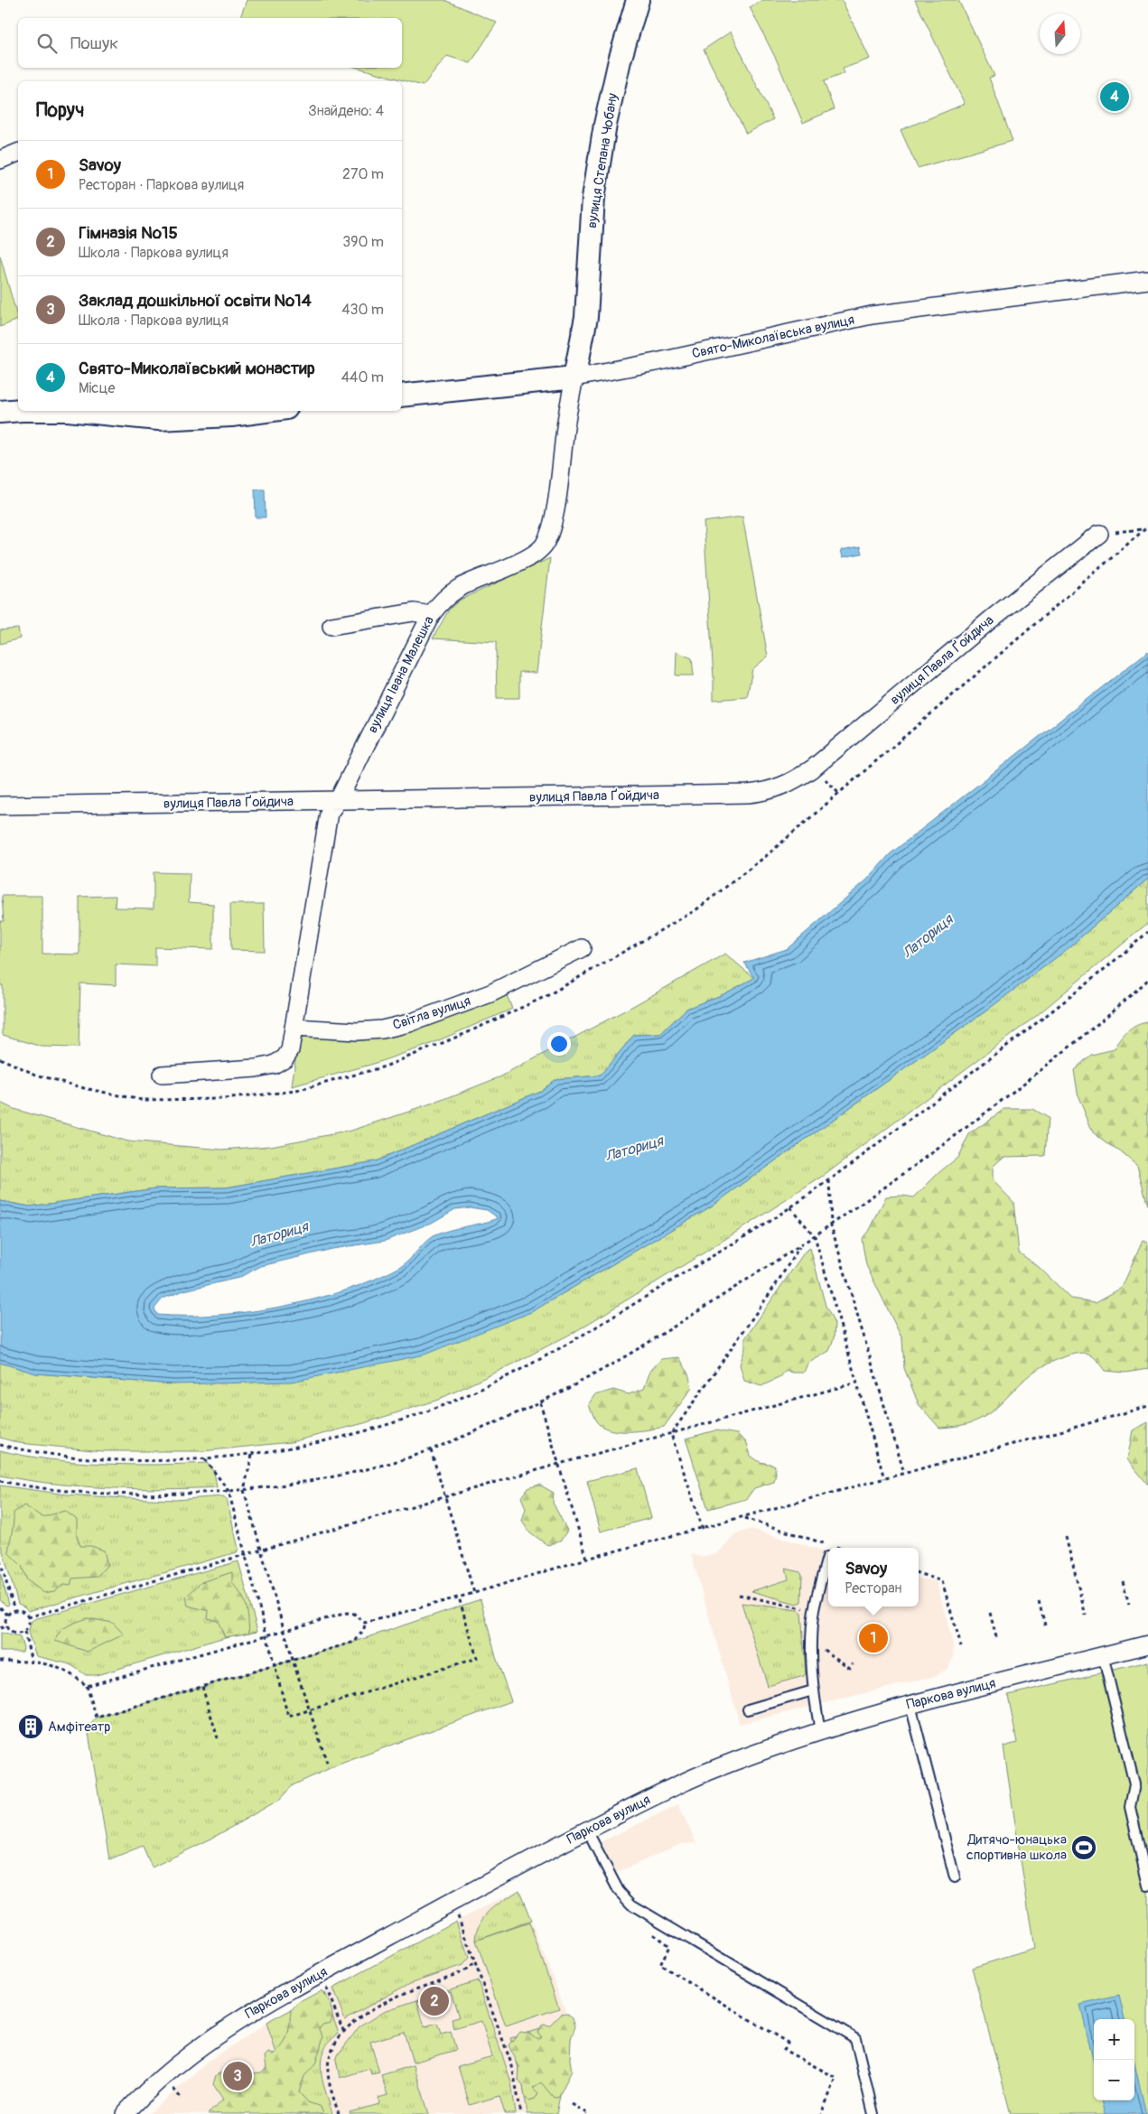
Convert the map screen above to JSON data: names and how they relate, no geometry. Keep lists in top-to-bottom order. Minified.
{"streets":{"street":["вулиця Степана Чобану","Свято-Миколаївська вулиця","вулиця Павла Ґойдича","вулиця Івана Малешка","Світла вулиця","Паркова вулиця"]},"crossings":[["вулиця Степана Чобану","Свято-Миколаївська вулиця"],["вулиця Степана Чобану","вулиця Івана Малешка"],["Свято-Миколаївська вулиця","вулиця Івана Малешка"],["вулиця Павла Ґойдича","вулиця Івана Малешка"],["вулиця Івана Малешка","Світла вулиця"]],"water":["Латориця"],"places":{"building":["Амфітеатр"],"sports":["Дитячо-юнацька спортивна школа"]},"north":"top","page":{"search":"Пошук","pins":["4","1","2","3"],"heading":["Поруч","Знайдено: 4"],"list":[{"mark":"1","name":"Savoy","note":"Ресторан · Паркова вулиця","value":"270 m"},{"mark":"2","name":"Гімназія №15","note":"Школа · Паркова вулиця","value":"390 m"},{"mark":"3","name":"Заклад дошкільної освіти №14","note":"Школа · Паркова вулиця","value":"430 m"},{"mark":"4","name":"Свято-Миколаївський монастир","note":"Місце","value":"440 m"}],"popup":["Savoy","Ресторан"],"map_buttons":["+","−"]}}
